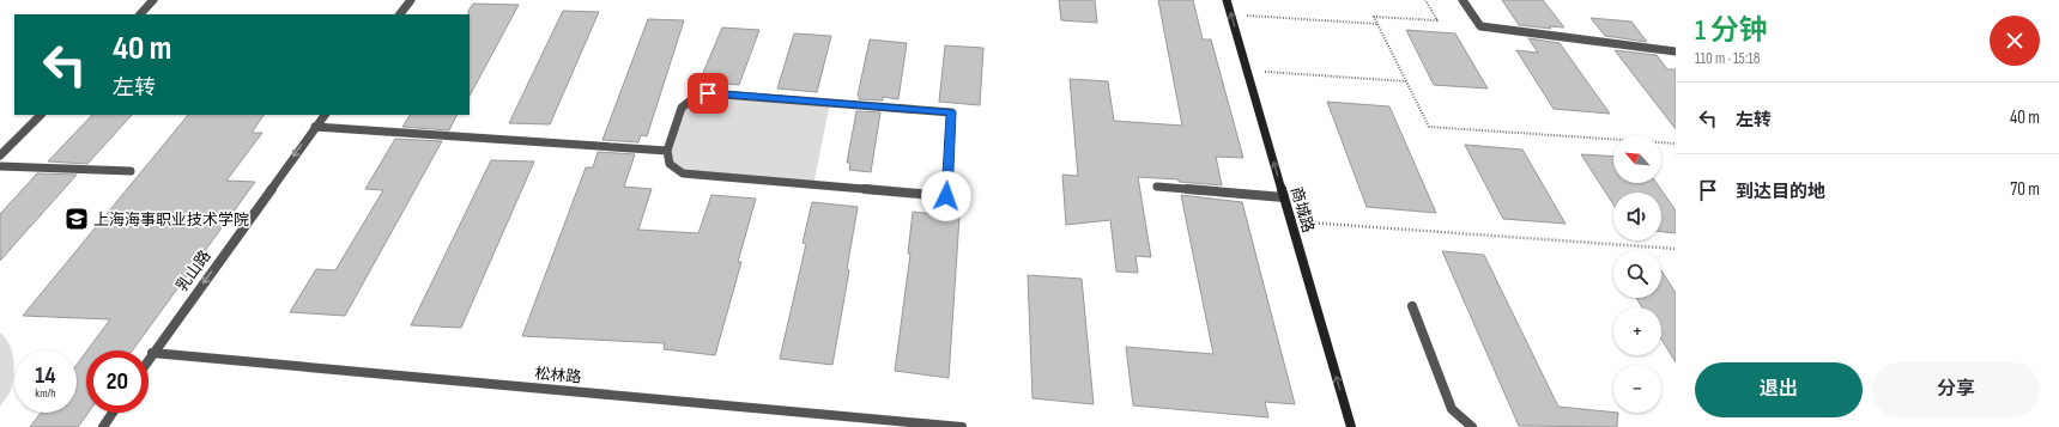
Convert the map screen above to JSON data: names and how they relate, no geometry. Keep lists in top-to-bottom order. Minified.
{"streets":{"street":["商城路","乳山路","松林路"]},"crossings":[["乳山路","松林路"]],"one_way":["商城路","乳山路"],"places":{"school or university":["上海海事职业技术学院"]},"north":"top left","page":{"heading":["1 分钟","110 m · 15:18"],"turn":["40 m","左转"],"list":[{"name":"左转","value":"40 m"},{"name":"到达目的地","value":"70 m"}],"map_buttons":["+","−"],"speed":"14 km/h","limit":"20","buttons":["退出","分享"]}}
